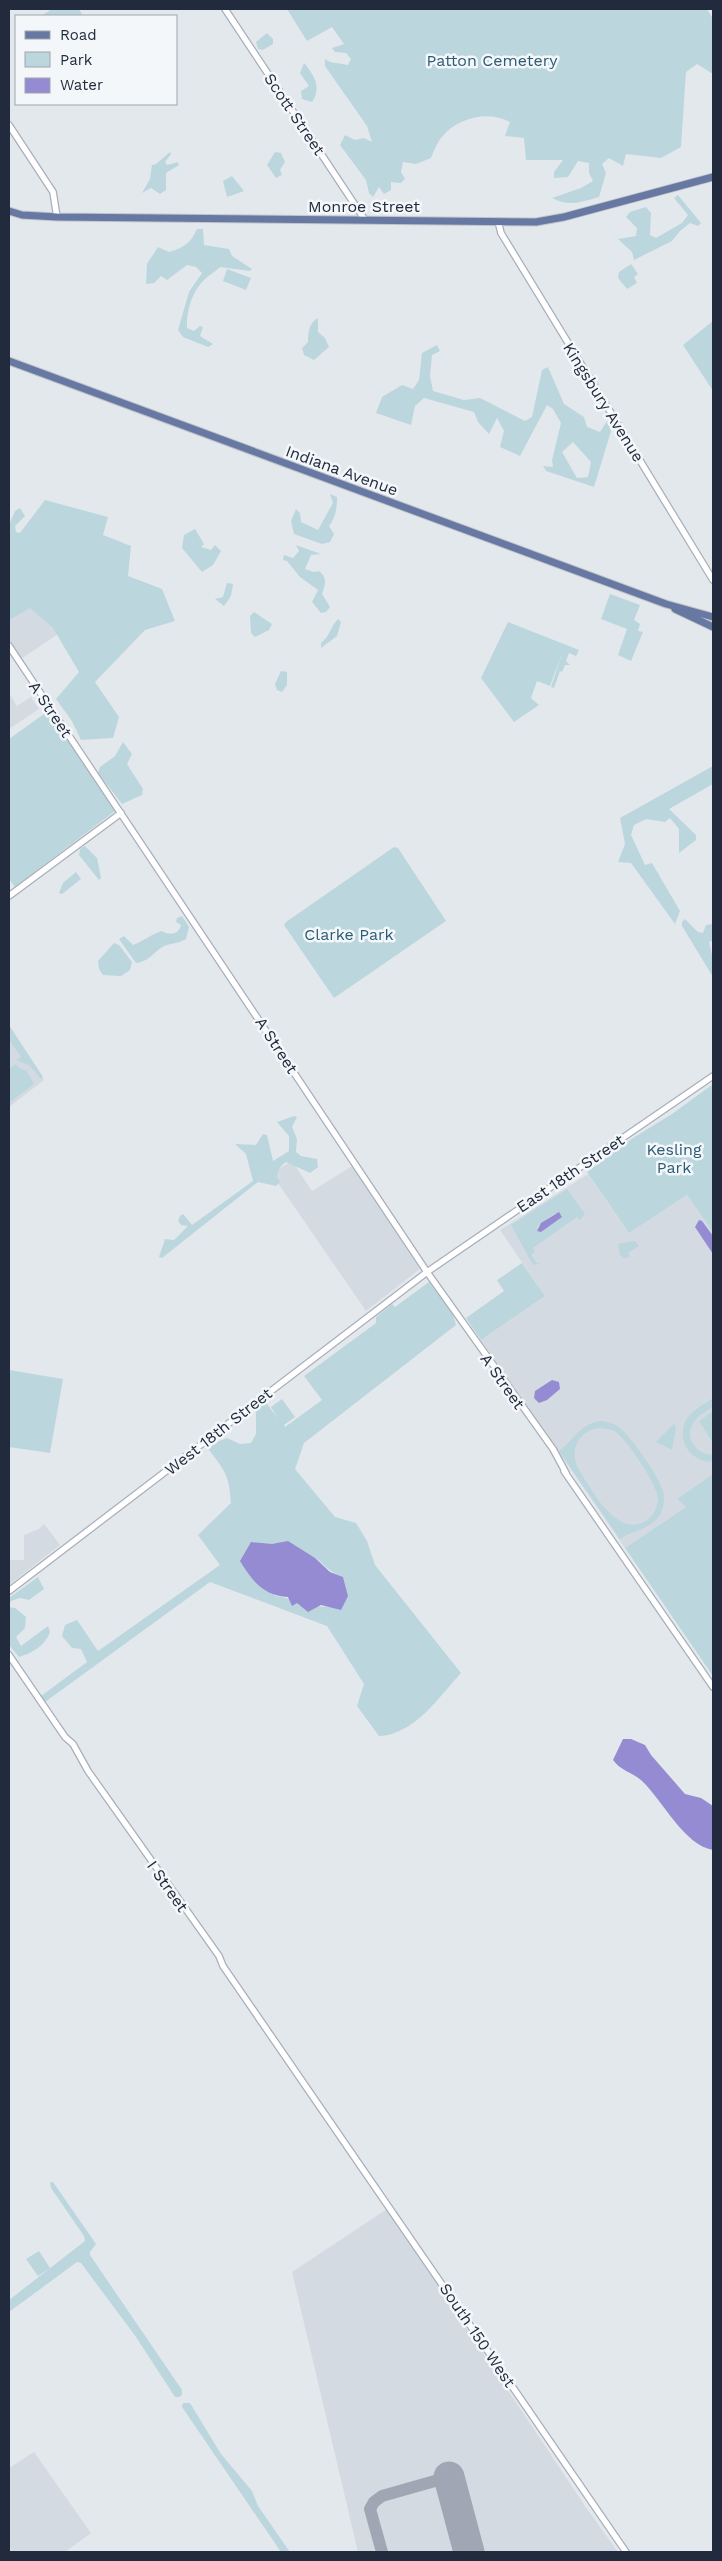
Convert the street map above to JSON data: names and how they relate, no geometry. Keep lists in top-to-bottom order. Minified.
{"streets":{"main road":["Monroe Street","Indiana Avenue"],"street":["Scott Street","Kingsbury Avenue","A Street","East 18th Street","West 18th Street","I Street","South 150 West"]},"crossings":[["Scott Street","Monroe Street"],["Monroe Street","Kingsbury Avenue"],["A Street","East 18th Street"],["A Street","West 18th Street"],["East 18th Street","West 18th Street"],["I Street","South 150 West"]],"parks":["Patton Cemetery","Clarke Park","Kesling Park"],"legend":["Road","Park","Water"]}
